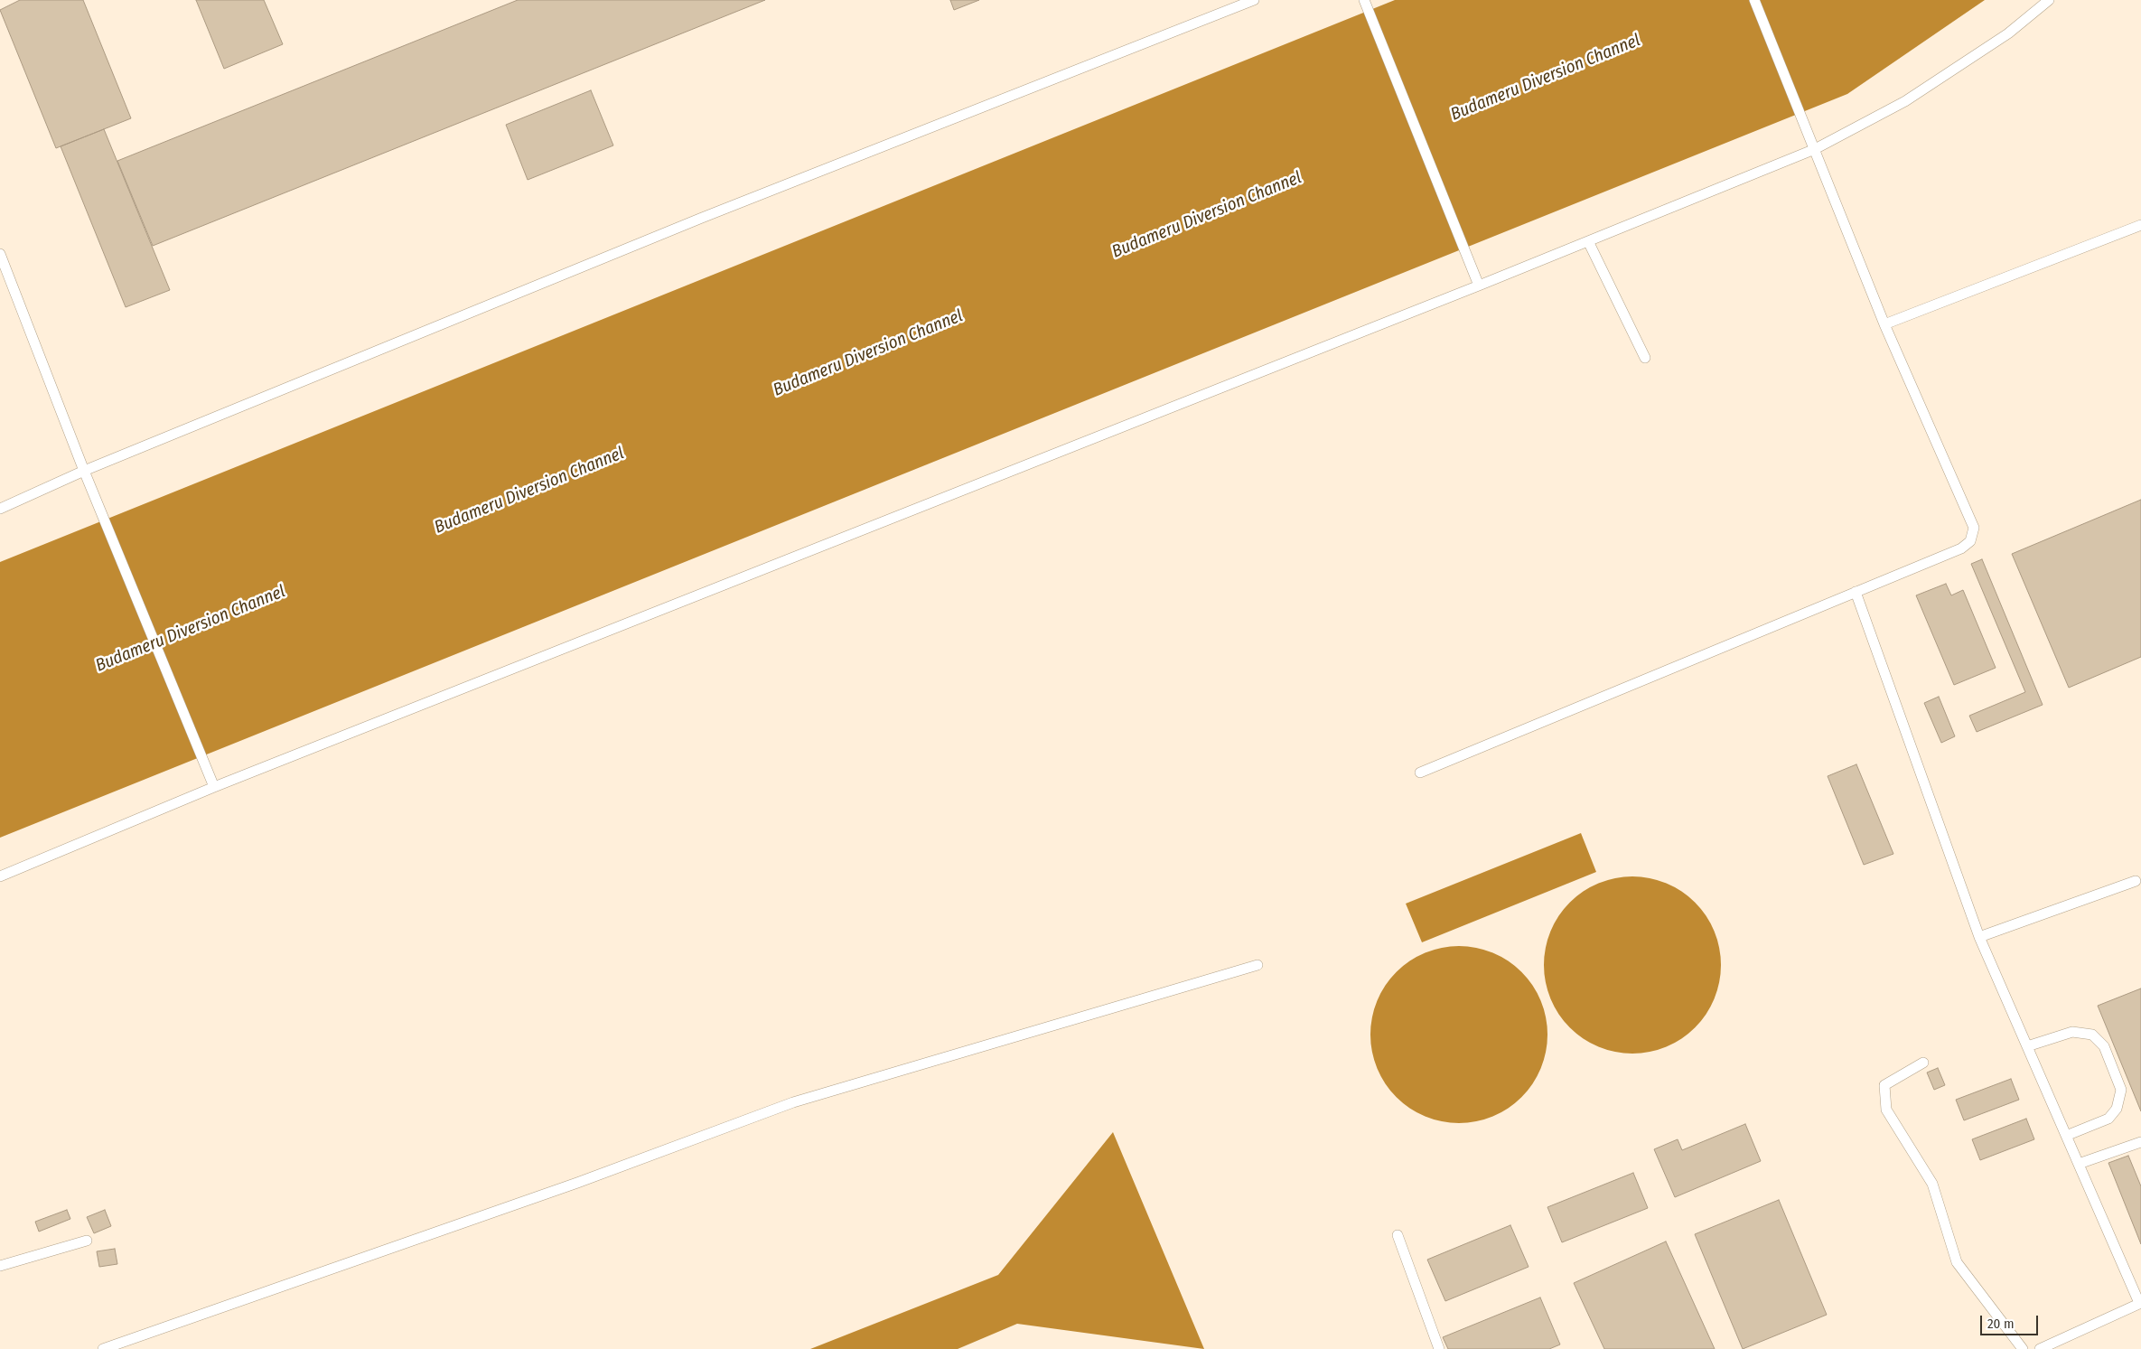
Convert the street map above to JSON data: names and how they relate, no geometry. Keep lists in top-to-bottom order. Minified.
{"water":["Budameru Diversion Channel"],"scale_bar":"20 m"}
